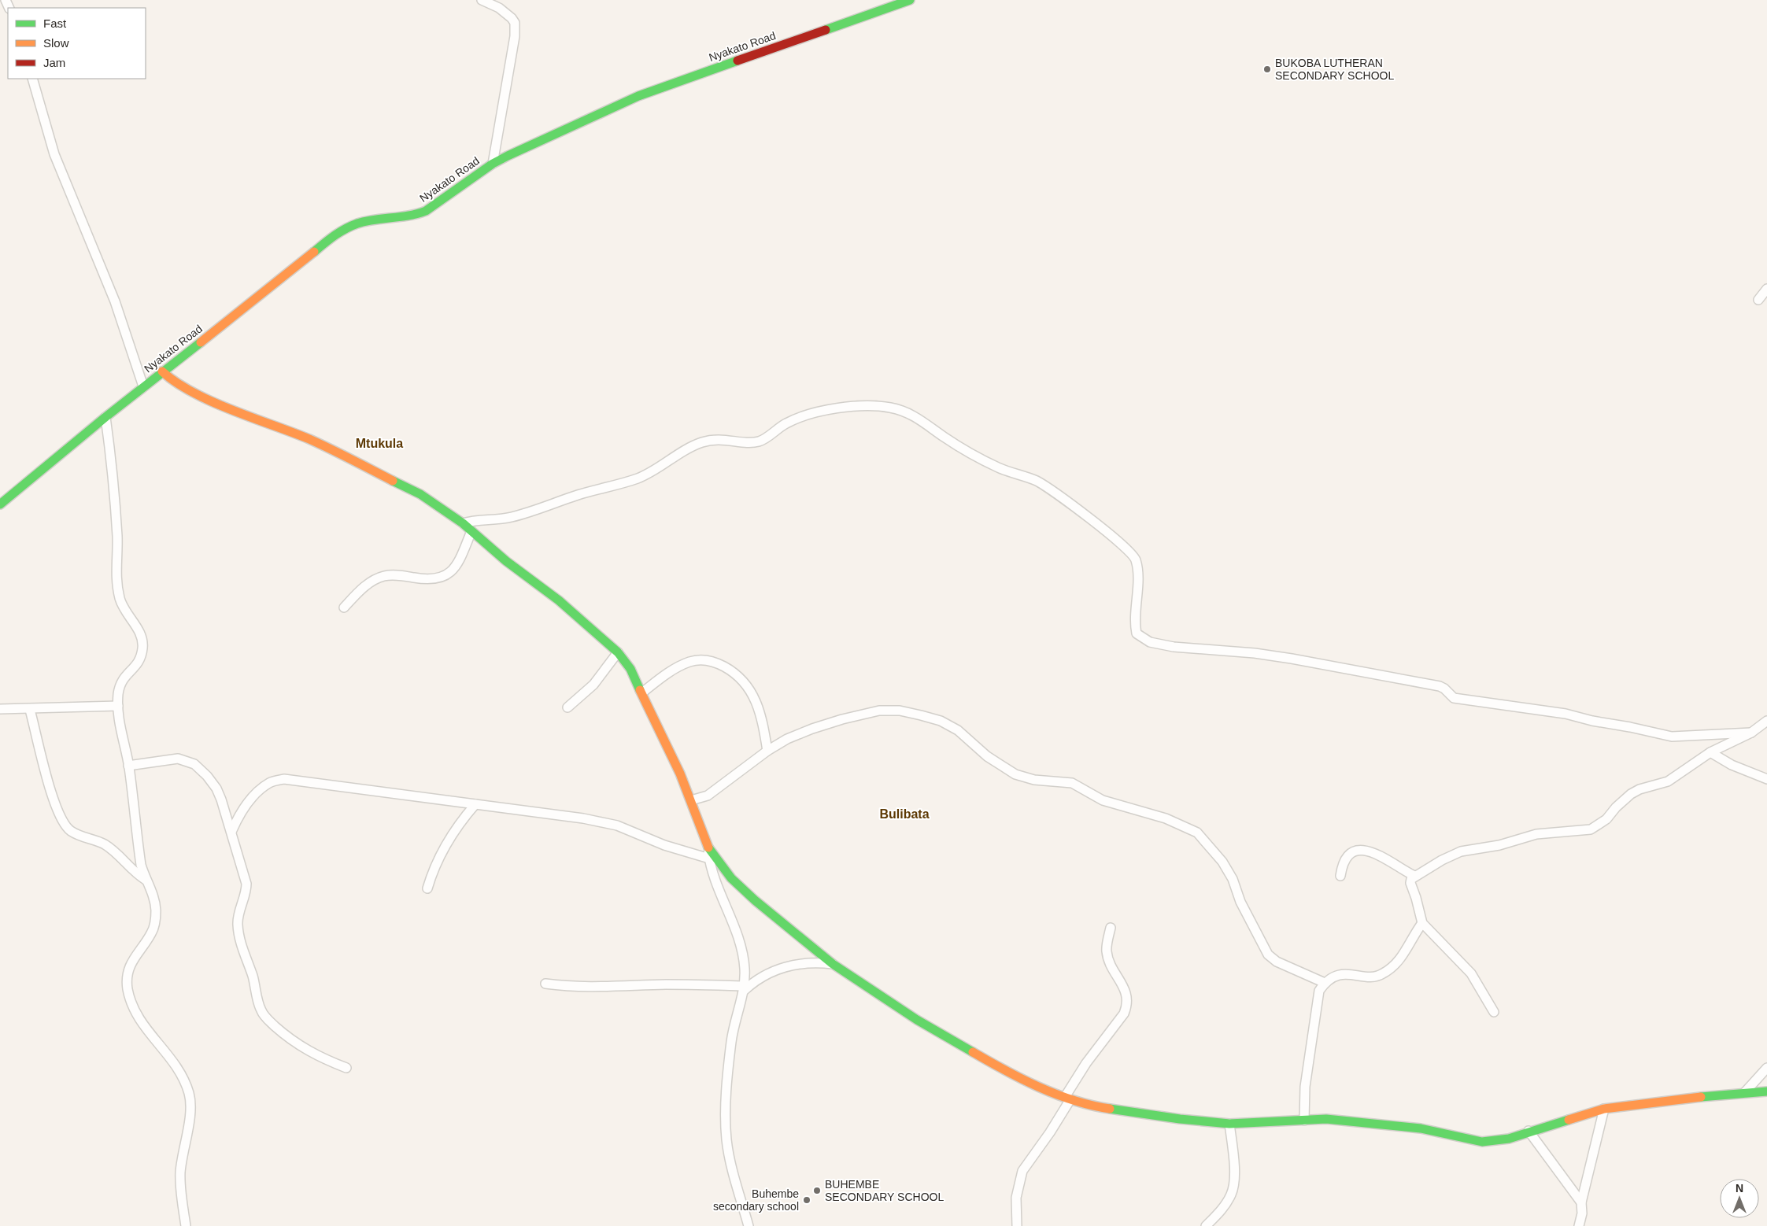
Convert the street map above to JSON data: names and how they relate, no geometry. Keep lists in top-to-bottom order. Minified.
{"streets":{"street":["Nyakato Road"]},"districts":["Mtukula","Bulibata"],"places":["BUKOBA LUTHERAN SECONDARY SCHOOL","BUHEMBE SECONDARY SCHOOL","Buhembe secondary school"],"legend":["Fast","Slow","Jam"],"north":"top"}
